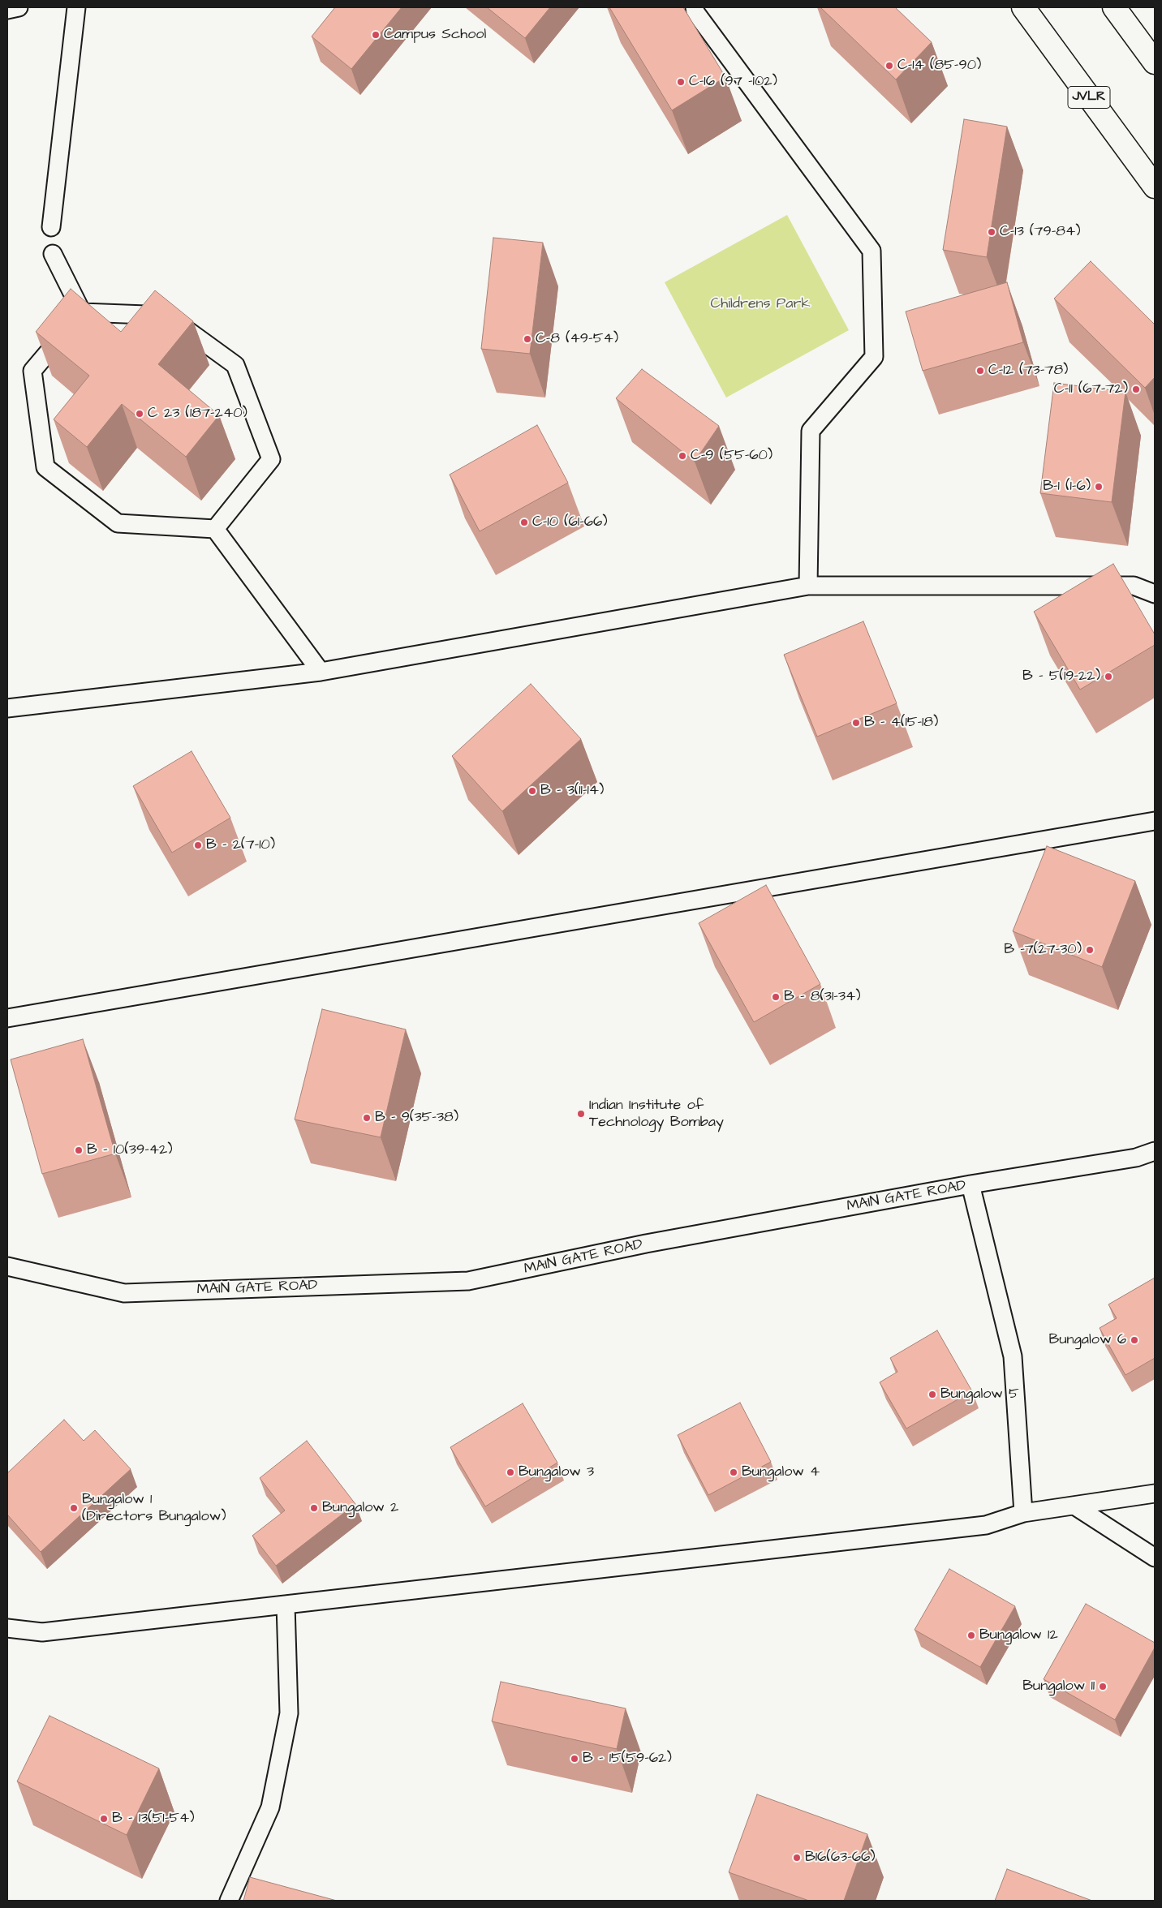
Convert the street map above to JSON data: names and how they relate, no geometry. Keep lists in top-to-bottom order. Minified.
{"streets":{"main road":["JVLR"],"lane":["MAIN GATE ROAD"]},"parks":["Childrens Park"],"places":["Campus School","C-14 (85-90)","C-16 (97 -102)","C-13 (79-84)","C-8 (49-54)","C-12 (73-78)","C-11 (67-72)","C 23 (187-240)","C-9 (55-60)","B-1 (1-6)","C-10 (61-66)","B - 5(19-22)","B - 4(15-18)","B - 3(11-14)","B - 2(7-10)","B -7(27-30)","B - 8(31-34)","Indian Institute of Technology Bombay","B - 9(35-38)","B - 10(39-42)","Bungalow 6","Bungalow 5","Bungalow 3","Bungalow 4","Bungalow 1 (Directors Bungalow)","Bungalow 2","Bungalow 12","Bungalow 11","B - 15(59-62)","B - 13(51-54)","B16(63-66)"]}
